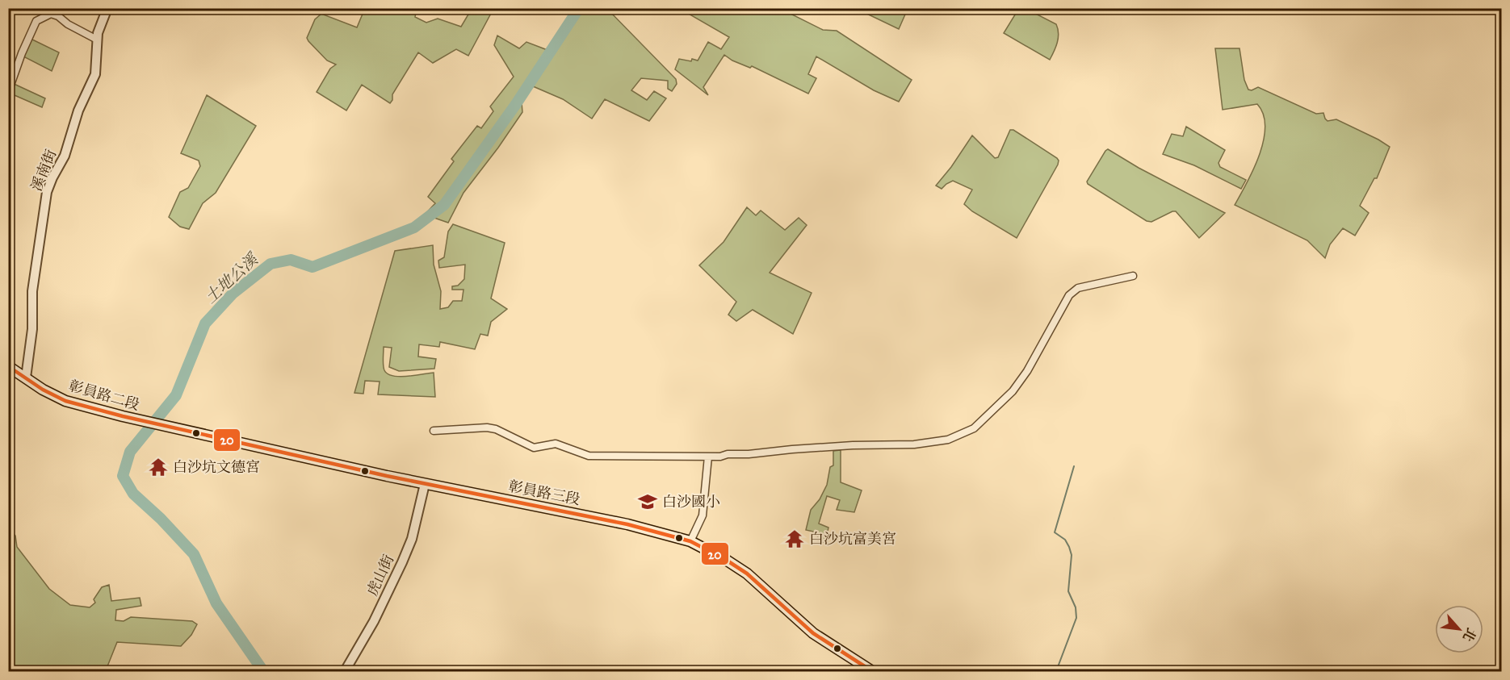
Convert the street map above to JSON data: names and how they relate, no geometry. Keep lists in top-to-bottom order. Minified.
{"streets":{"main road":["彰員路二段","彰員路三段"],"street":["溪南街","虎山街"]},"crossings":[["溪南街","彰員路二段"],["彰員路二段","彰員路三段"],["彰員路三段","虎山街"]],"water":["土地公溪"],"places":{"temple":["白沙坑文德宮","白沙坑富美宮"],"school or university":["白沙國小"]},"lines":["transit line 20"],"north":"bottom right"}
